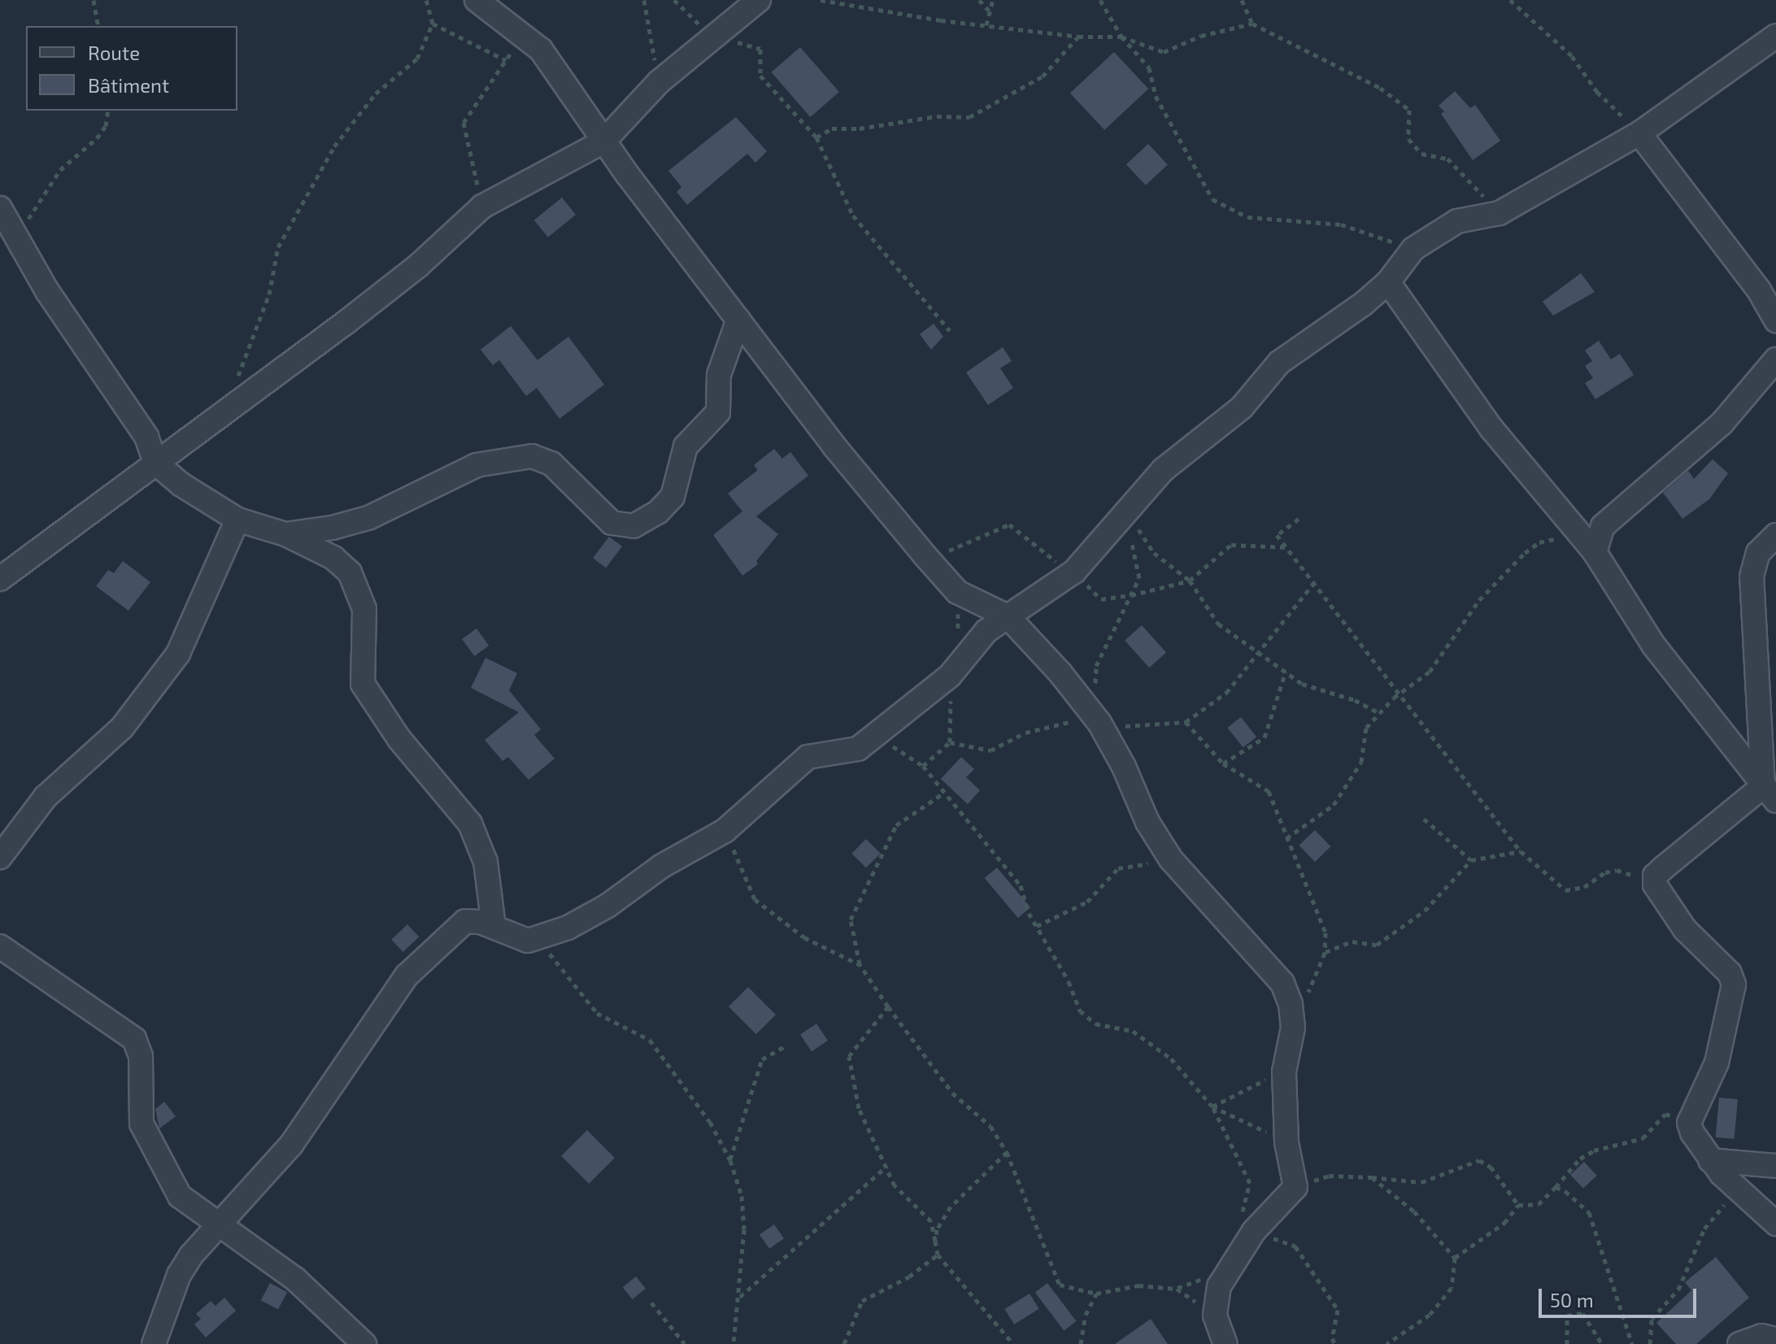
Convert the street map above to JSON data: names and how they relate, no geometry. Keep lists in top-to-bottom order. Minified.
{"legend":["Route","Bâtiment"],"scale_bar":"50 m"}
